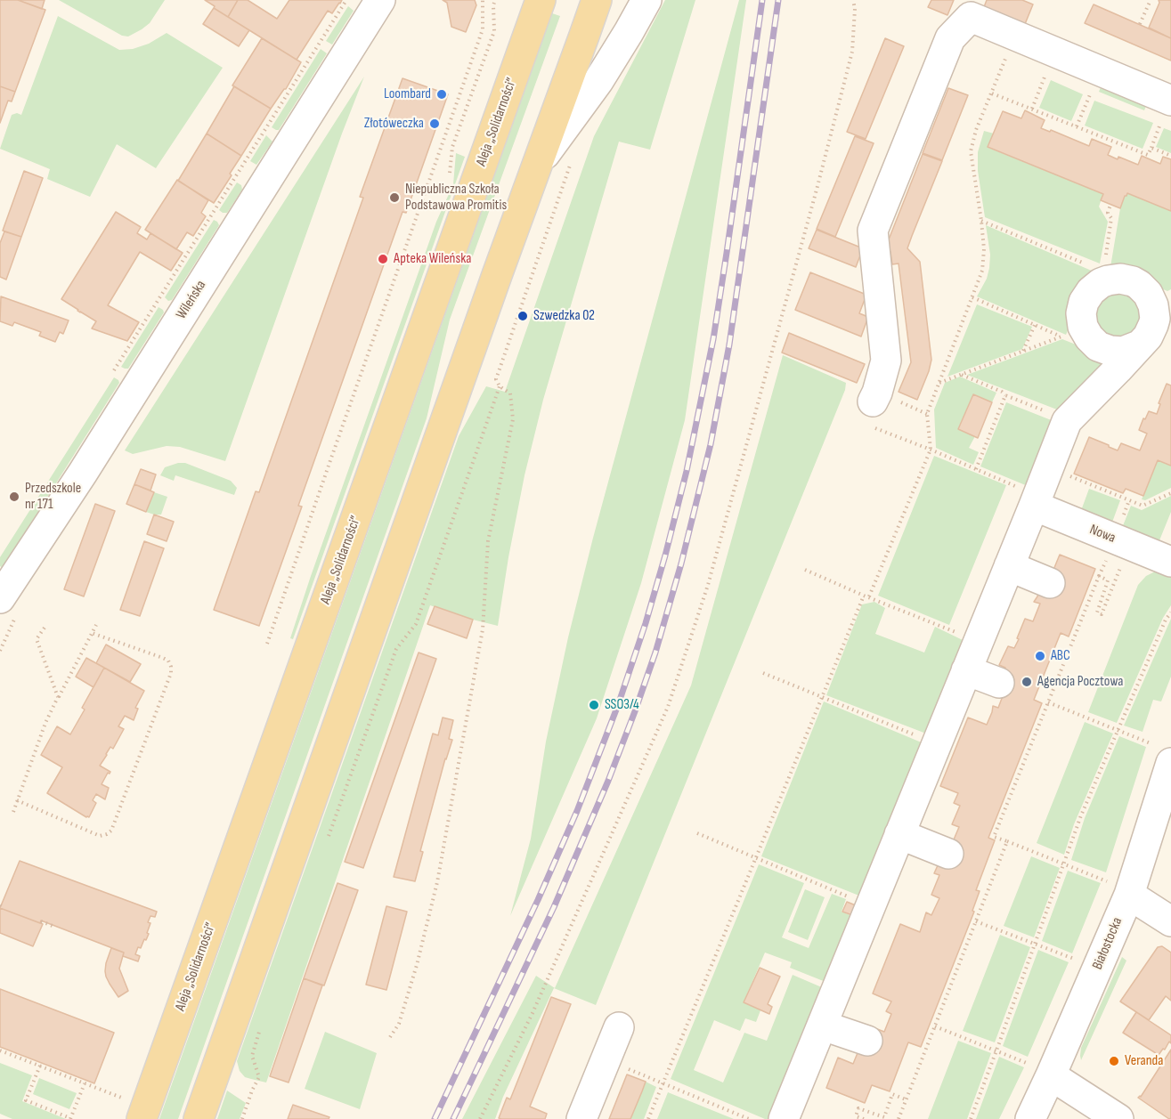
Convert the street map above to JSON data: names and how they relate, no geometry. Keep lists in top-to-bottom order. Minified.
{"streets":{"main road":["Aleja „Solidarności”"],"street":["Wileńska","Nowa","Białostocka"]},"places":["Loombard","Złotóweczka","Niepubliczna Szkoła Podstawowa Promitis","Apteka Wileńska","Szwedzka 02","Przedszkole nr 171","ABC","Agencja Pocztowa","SSO3/4","Veranda"]}
